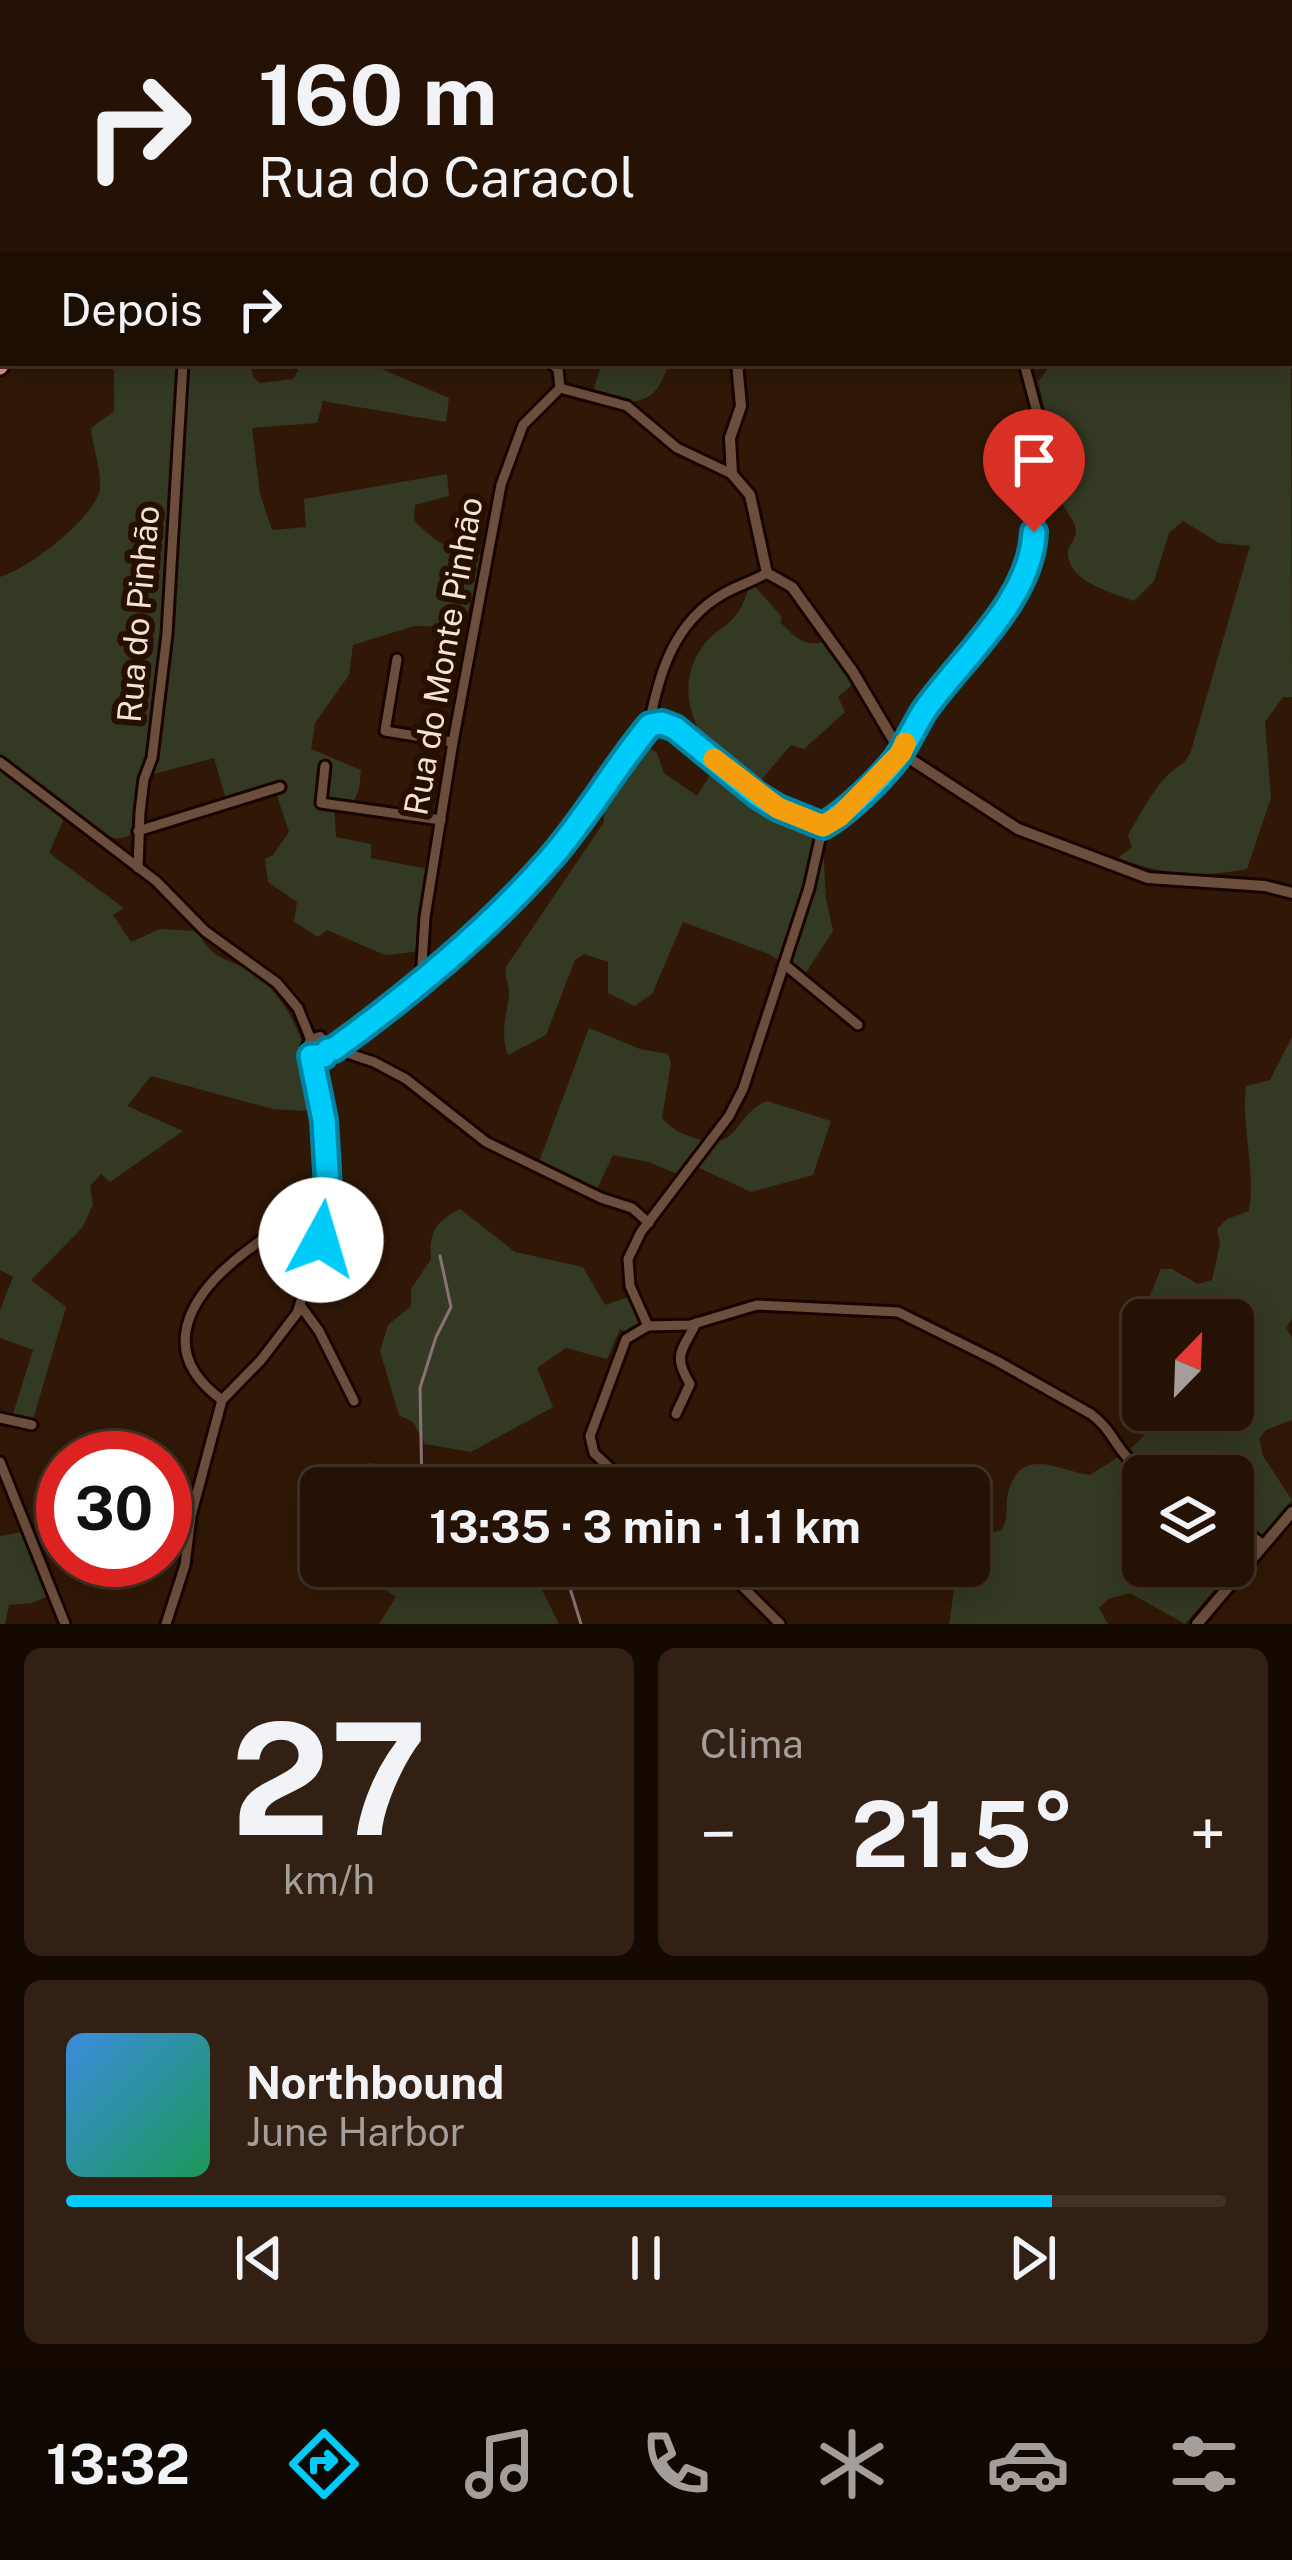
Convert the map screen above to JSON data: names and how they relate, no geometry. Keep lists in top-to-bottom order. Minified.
{"streets":{"street":["Rua do Pinhão","Rua do Monte Pinhão"]},"north":"top right","page":{"turn":["160 m","Rua do Caracol"],"then":"Depois","limit":"30","trip":"13:35 · 3 min · 1.1 km","tile":[["27","km/h"],"Clima"],"heat":["−","21.5°","+"],"song":["Northbound","June Harbor"],"tabs":"13:32"}}
